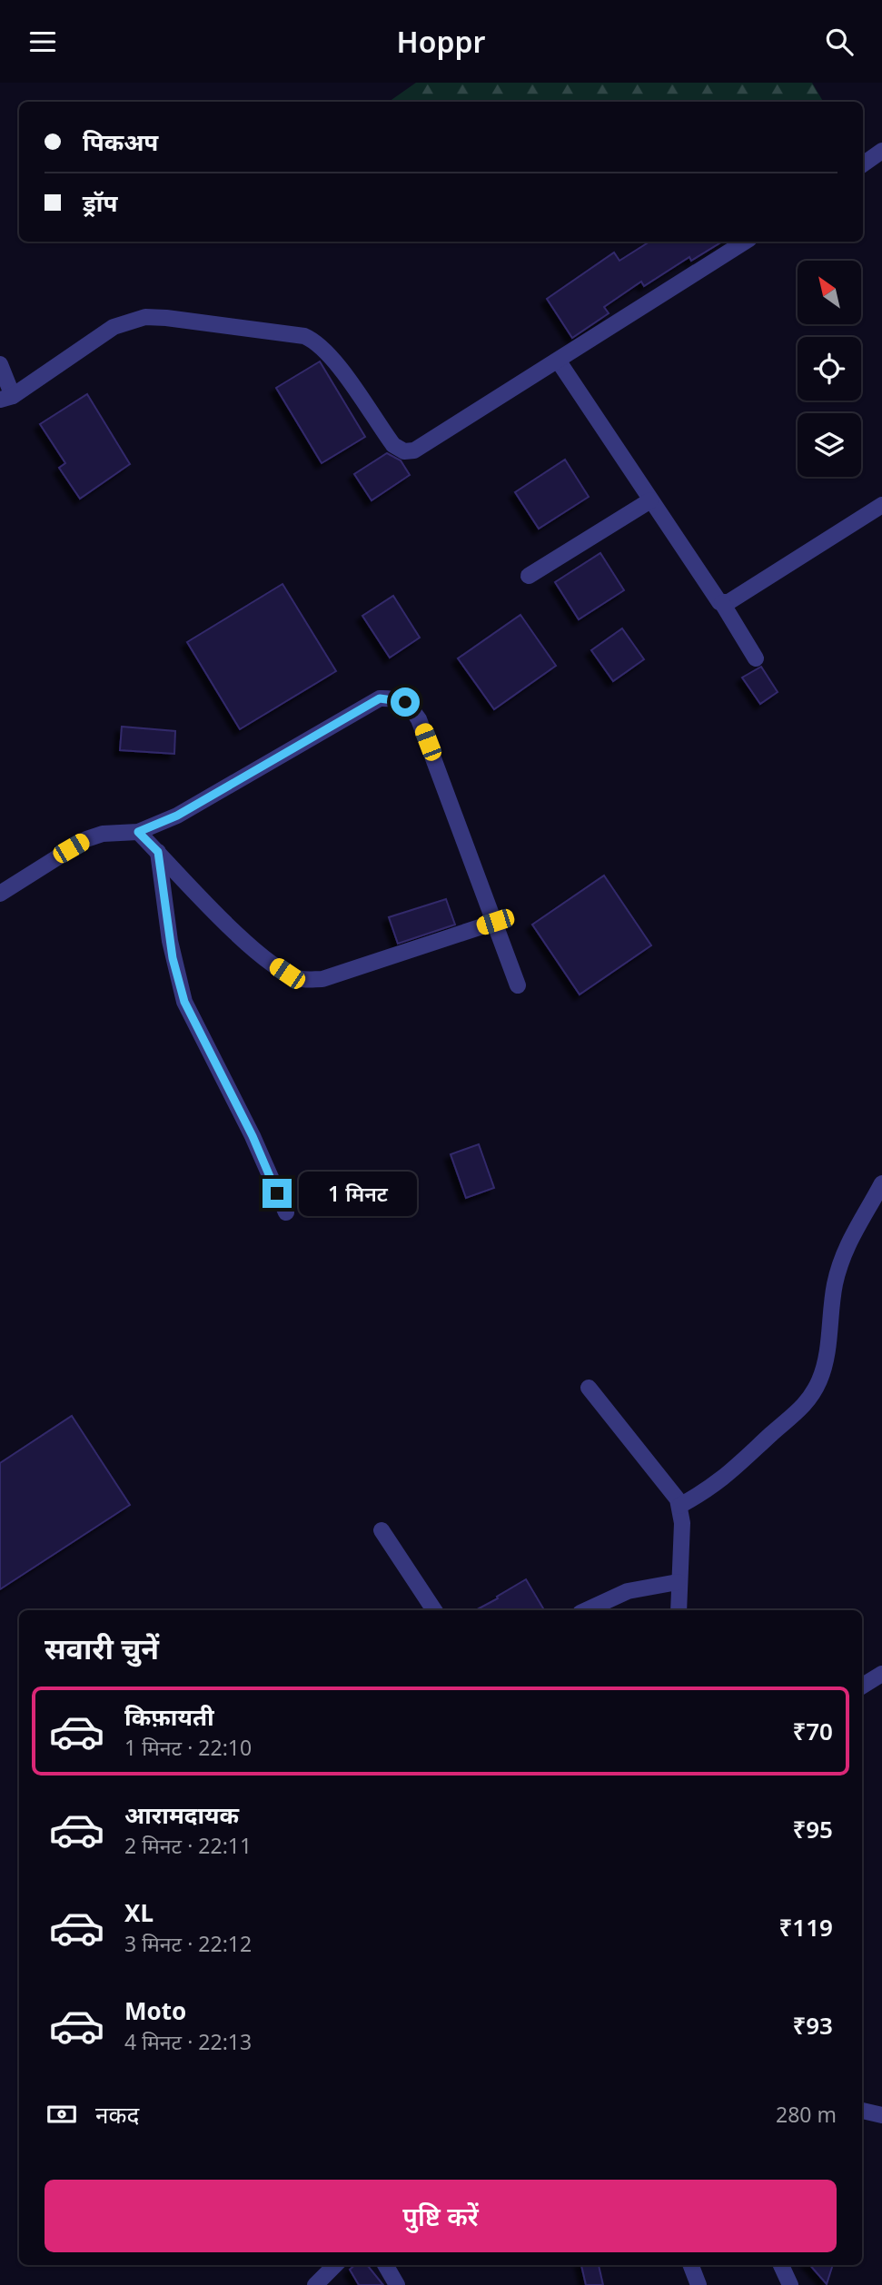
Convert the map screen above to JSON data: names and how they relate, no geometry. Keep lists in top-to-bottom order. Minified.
{"north":"top left","page":{"header":"Hoppr","banner":["पिकअप","ड्रॉप"],"bubble":"1 मिनट","heading":"सवारी चुनें","list":[{"name":"किफ़ायती","note":"1 मिनट · 22:10","value":"₹70"},{"name":"आरामदायक","note":"2 मिनट · 22:11","value":"₹95"},{"name":"XL","note":"3 मिनट · 22:12","value":"₹119"},{"name":"Moto","note":"4 मिनट · 22:13","value":"₹93"}],"pay":["नकद","280 m"],"buttons":"पुष्टि करें"}}
